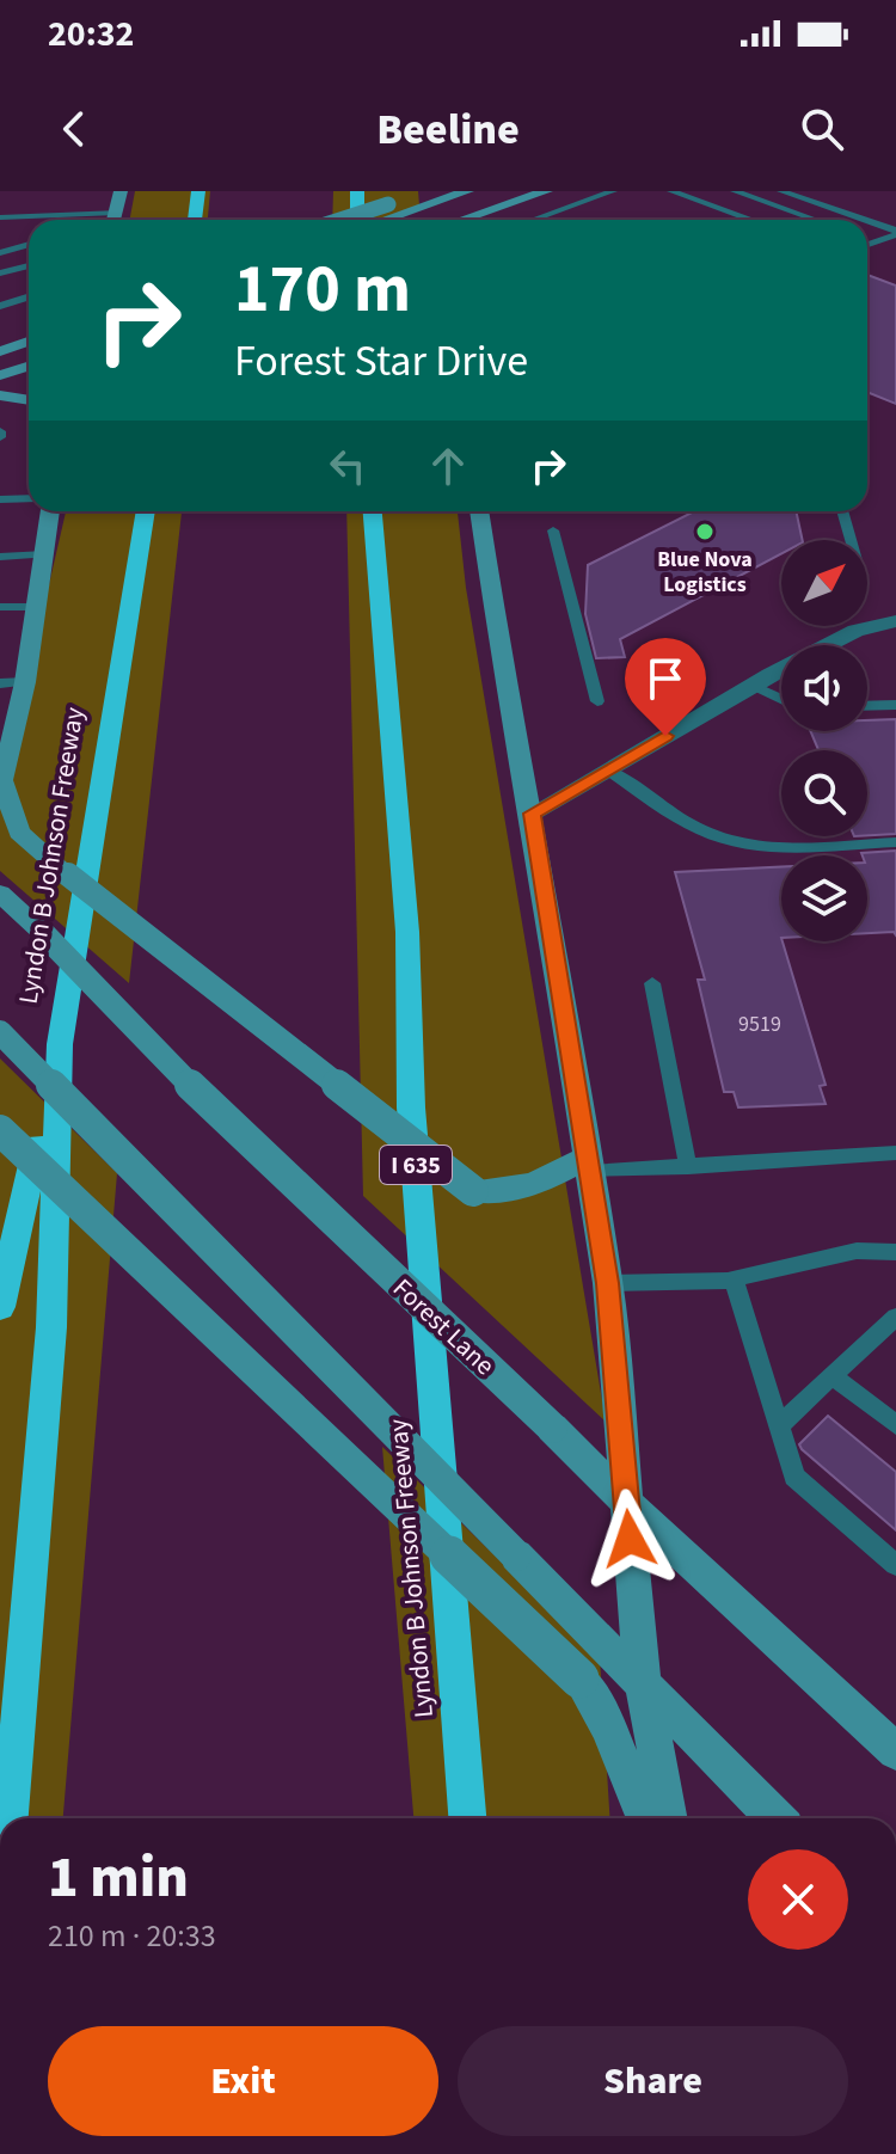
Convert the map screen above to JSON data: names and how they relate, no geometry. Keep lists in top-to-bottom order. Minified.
{"streets":{"highway":["Lyndon B Johnson Freeway","I 635"],"main road":["Forest Lane"]},"places":["Blue Nova Logistics"],"house_numbers":["9519"],"north":"top right","page":{"status":"20:32","header":"Beeline","turn":["170 m","Forest Star Drive"],"heading":["1 min","210 m · 20:33"],"buttons":["Exit","Share"]}}
